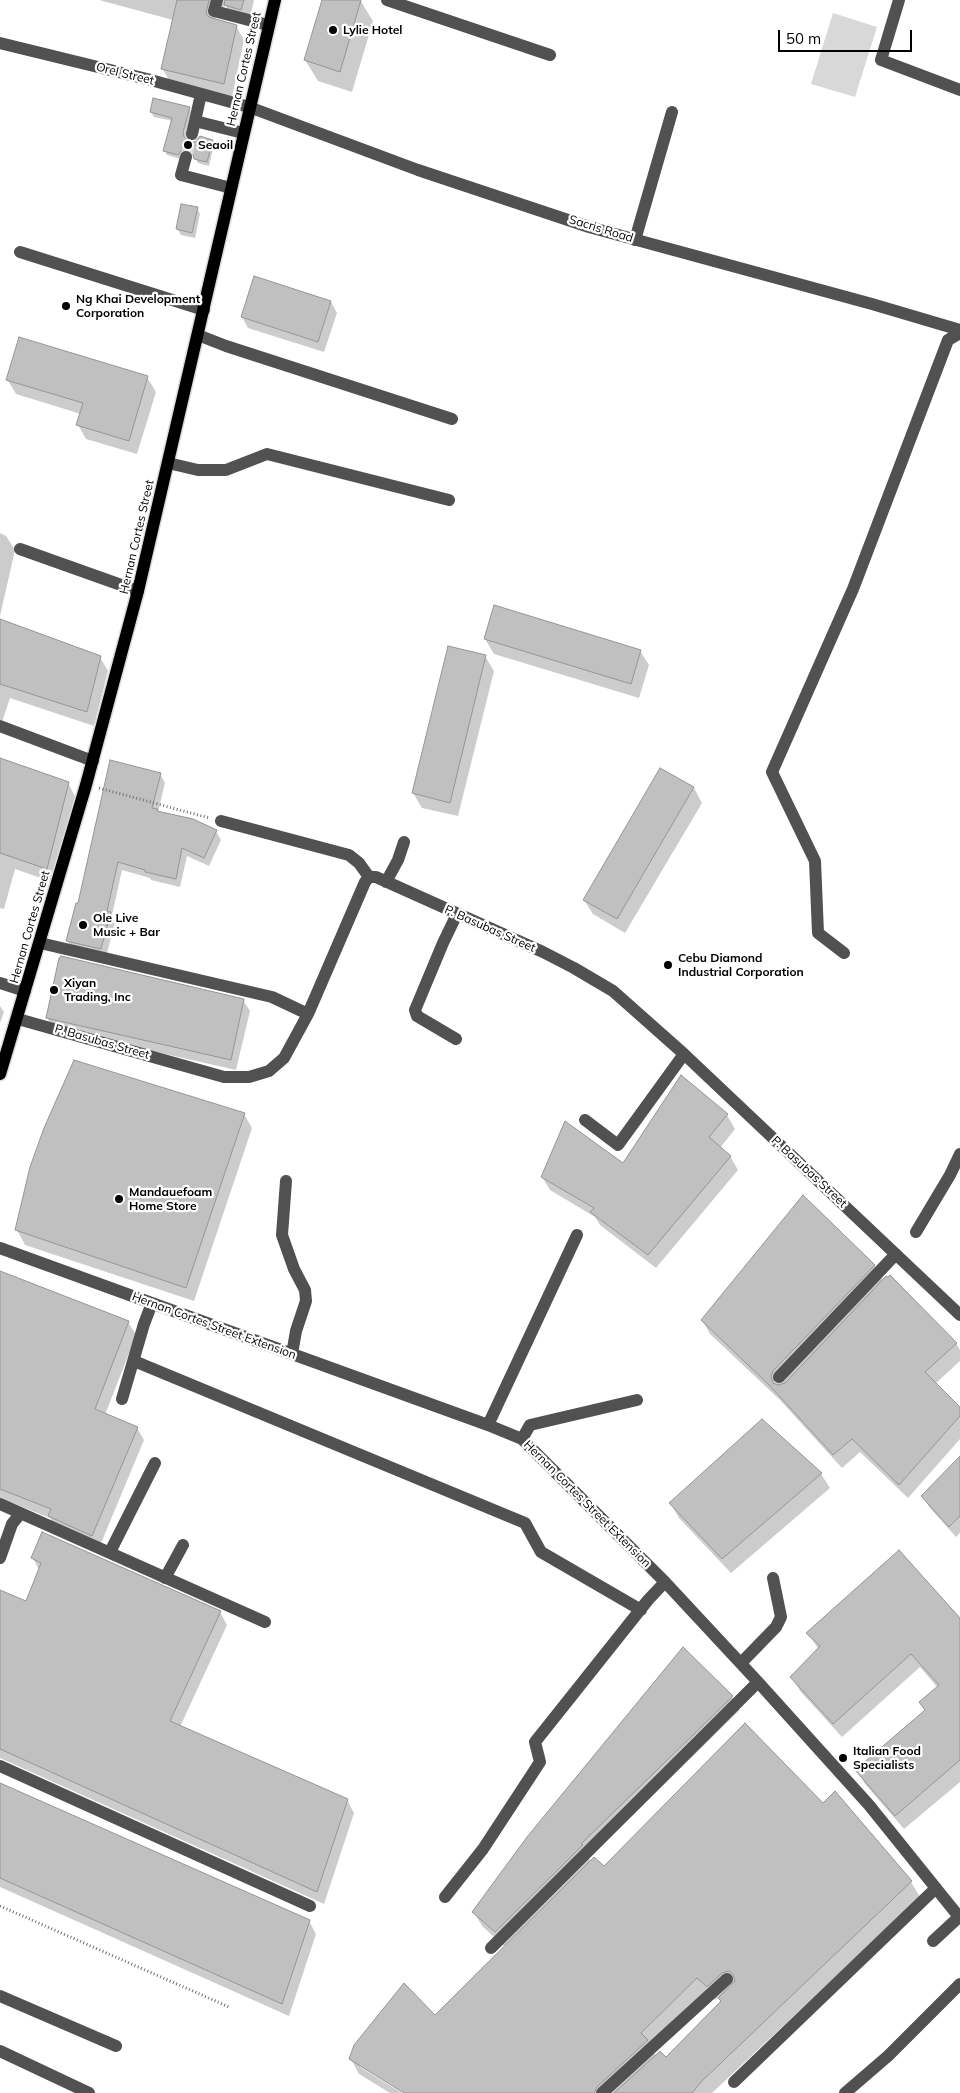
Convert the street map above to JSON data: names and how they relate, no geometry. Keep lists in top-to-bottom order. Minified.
{"streets":{"main road":["Hernan Cortes Street"],"street":["Orel Street","Sacris Road","P. Basubas Street","Hernan Cortes Street Extension"]},"crossings":[["Hernan Cortes Street","Orel Street"],["Hernan Cortes Street","Sacris Road"],["Hernan Cortes Street","P. Basubas Street"],["Orel Street","Sacris Road"]],"places":["Lylie Hotel","Seaoil","Ng Khai Development Corporation","Ole Live Music + Bar","Cebu Diamond Industrial Corporation","Xiyan Trading, Inc","Mandauefoam Home Store","Italian Food Specialists"],"scale_bar":"50 m"}
